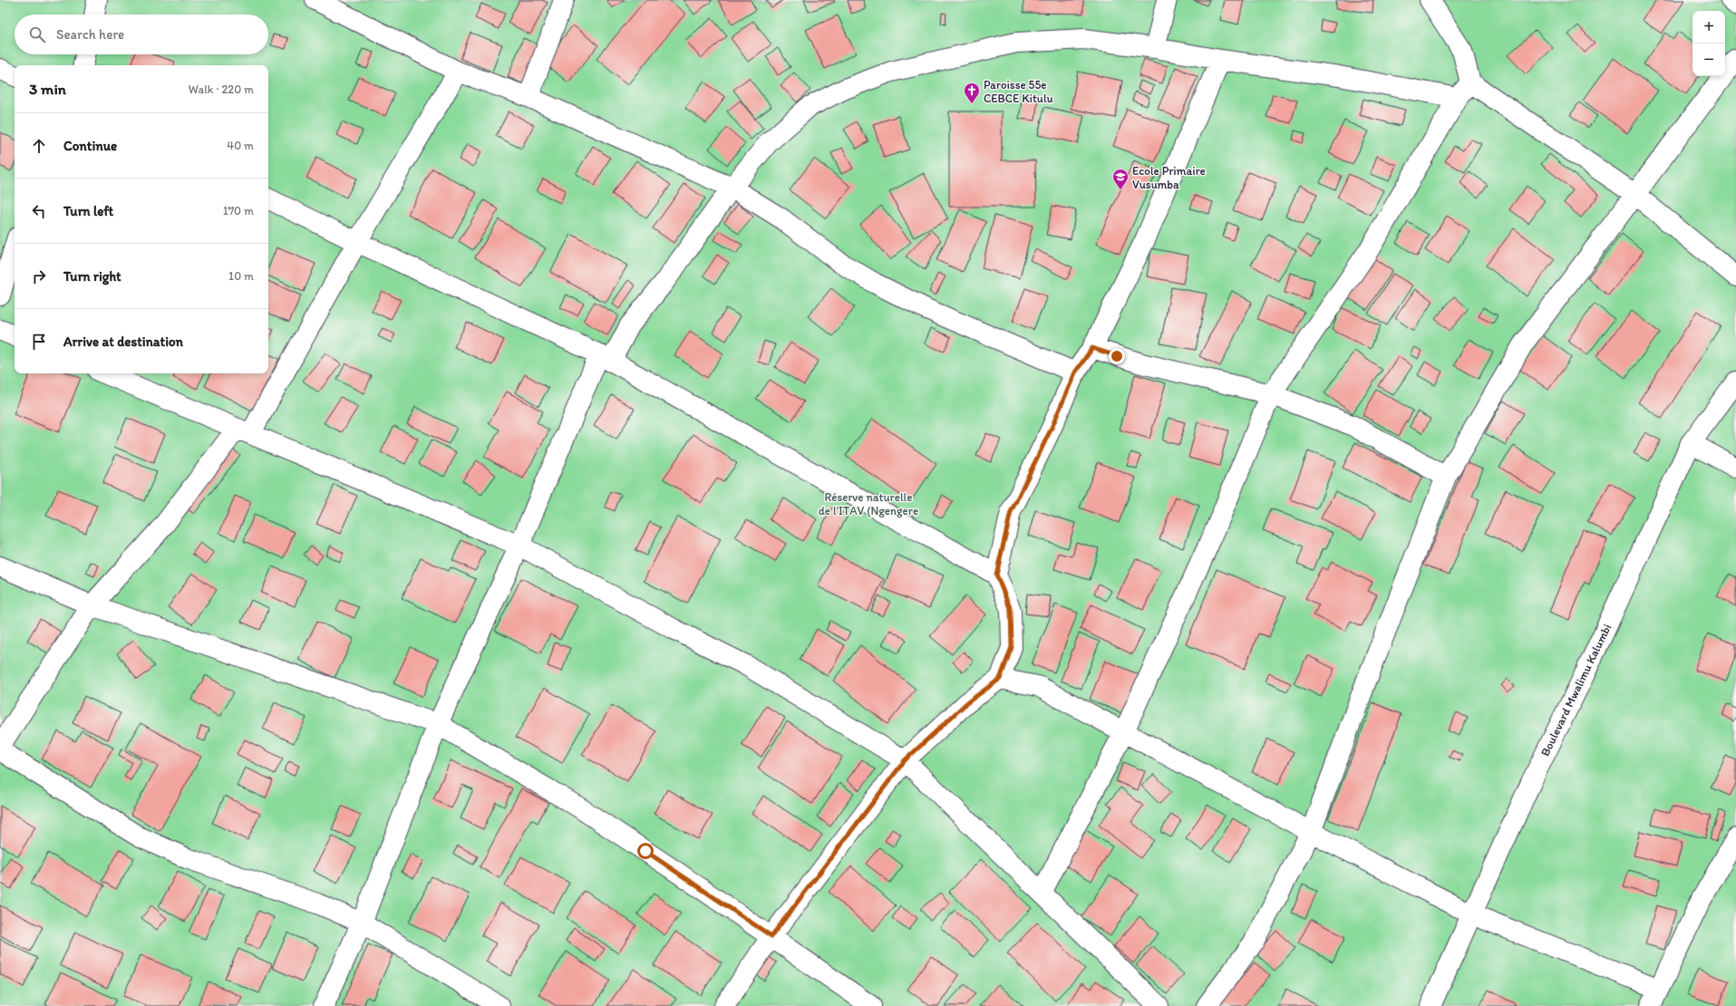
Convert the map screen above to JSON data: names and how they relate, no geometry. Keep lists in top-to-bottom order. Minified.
{"streets":{"street":["Boulevard Mwalimu Kalumbi"]},"parks":["Réserve naturelle de l'ITAV (Ngengere"],"places":{"church":["Paroisse 55e CEBCE Kitulu"],"school or university":["Ecole Primaire Vusumba"]},"page":{"map_buttons":["+","−"],"search":"Search here","heading":["3 min","Walk · 220 m"],"list":[["Continue","40 m"],["Turn left","170 m"],["Turn right","10 m"],"Arrive at destination"]}}
